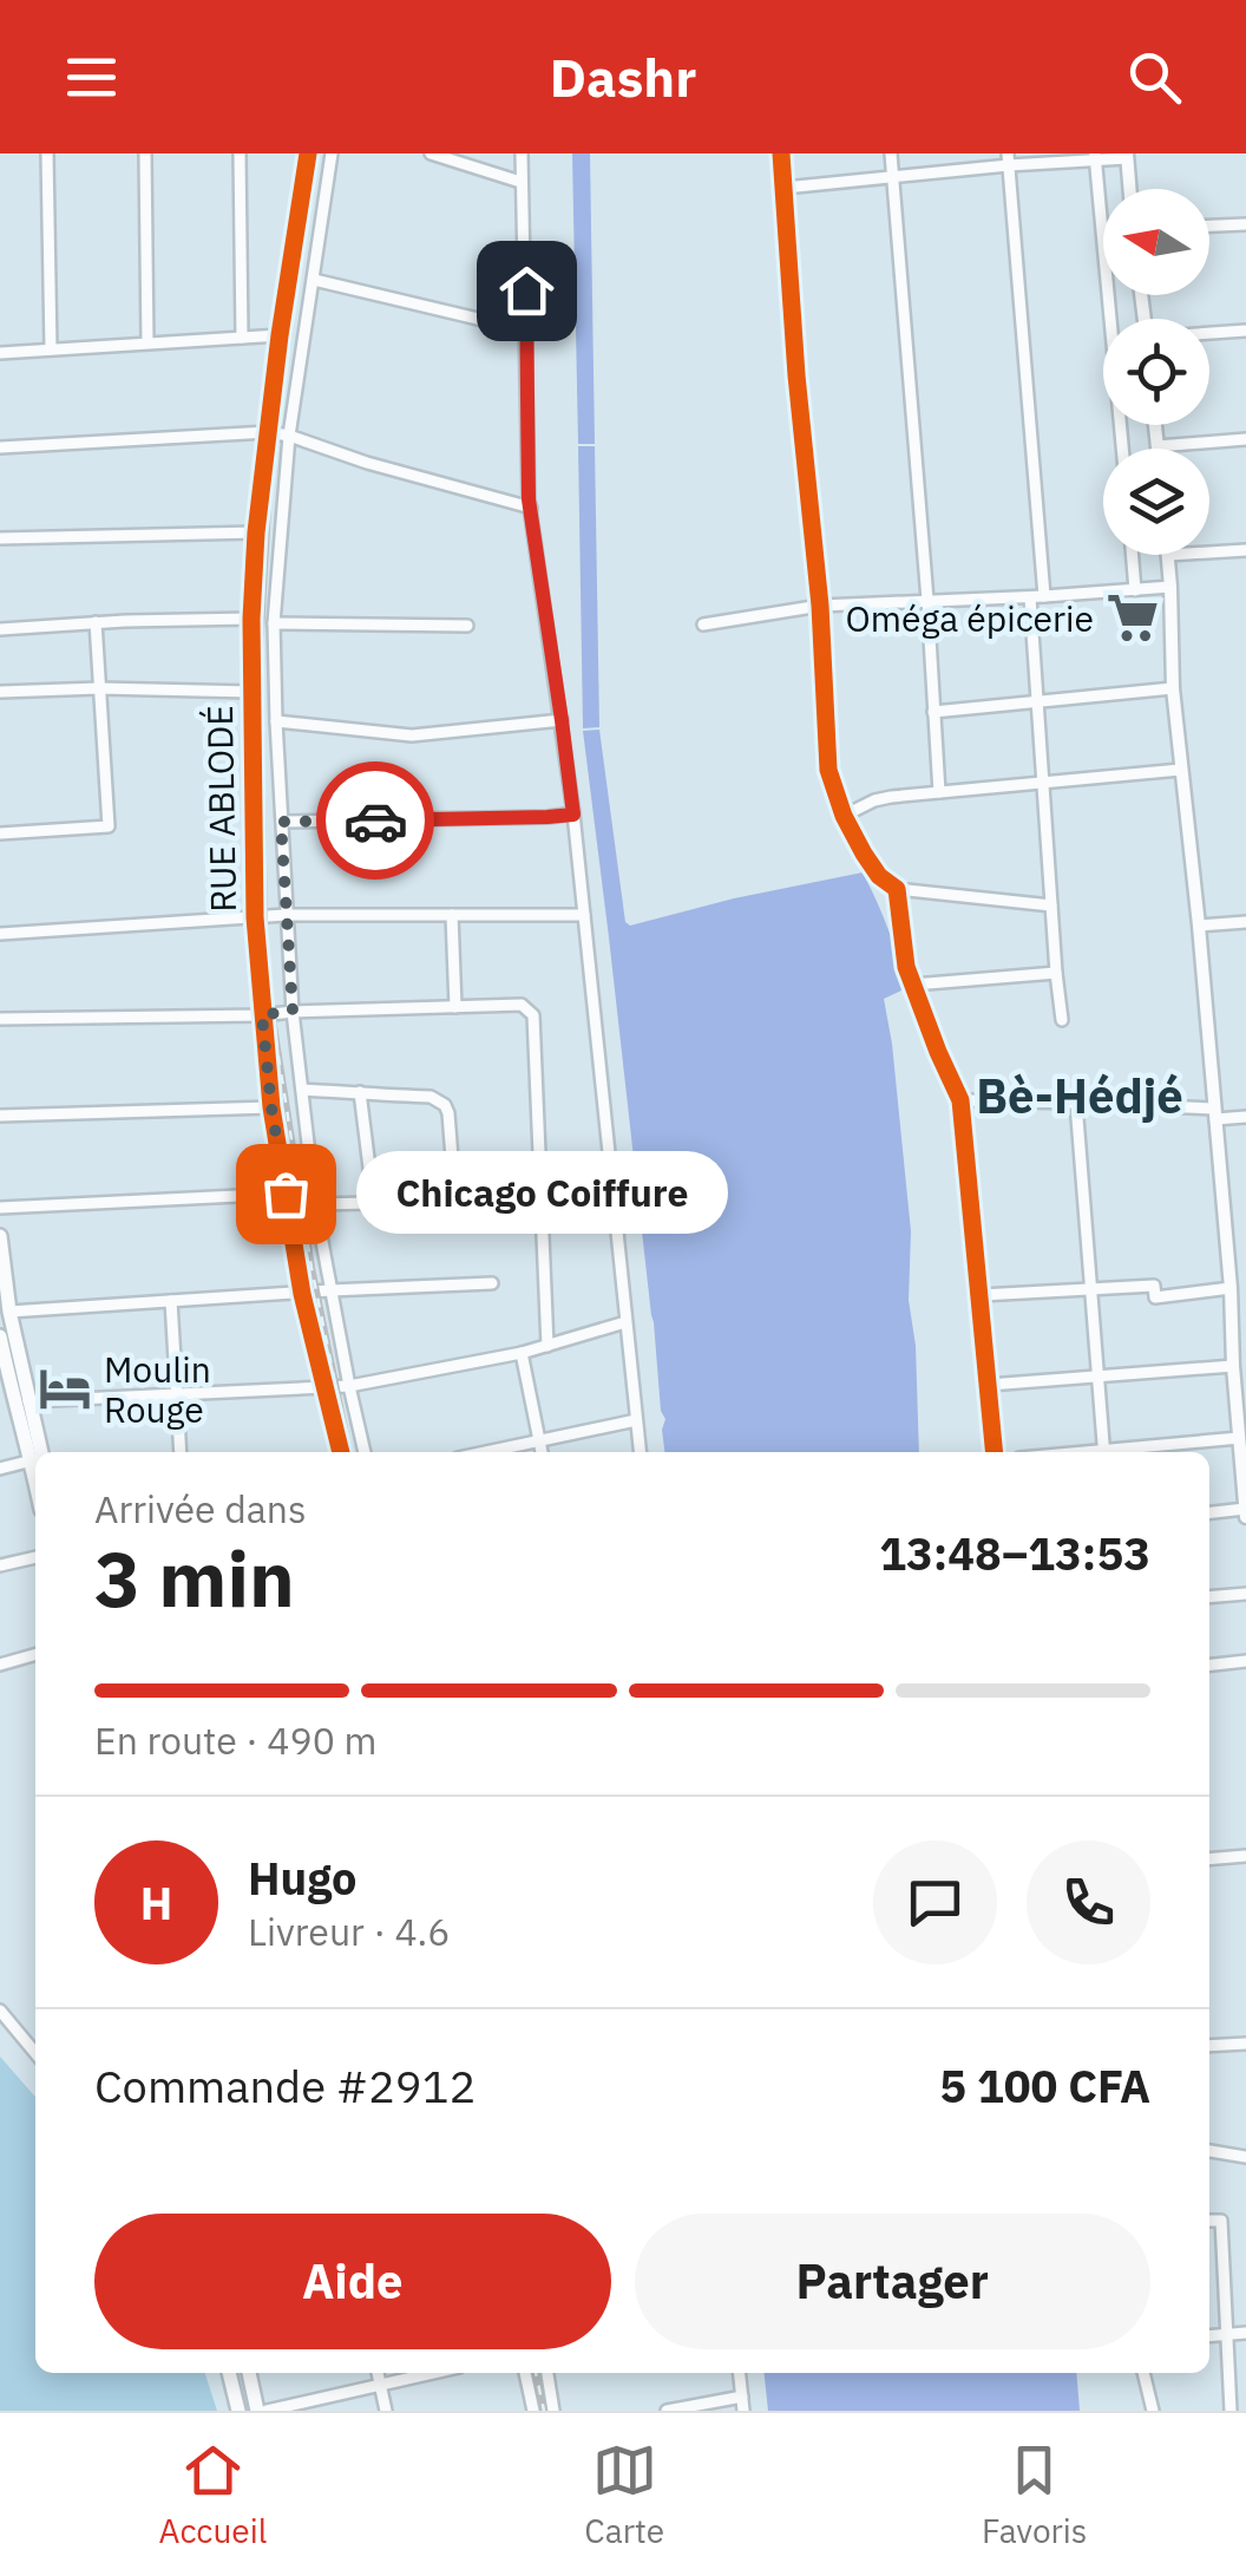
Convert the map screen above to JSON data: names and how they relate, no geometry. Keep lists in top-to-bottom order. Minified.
{"streets":{"street":["RUE ABLODÉ"]},"districts":["Bè-Hédjé"],"places":{"supermarket":["Oméga épicerie"],"other":["Chicago Coiffure"],"hotel":["Moulin Rouge"]},"north":"left","page":{"header":"Dashr","bubble":"Chicago Coiffure","heading":["3 min","Arrivée dans","13:48–13:53"],"panel":["Hugo","Livreur · 4.6","Commande #2912","5 100 CFA"],"bar":"En route · 490 m","round":"H","buttons":["Aide","Partager"],"tabs":["Accueil","Carte","Favoris"]}}
